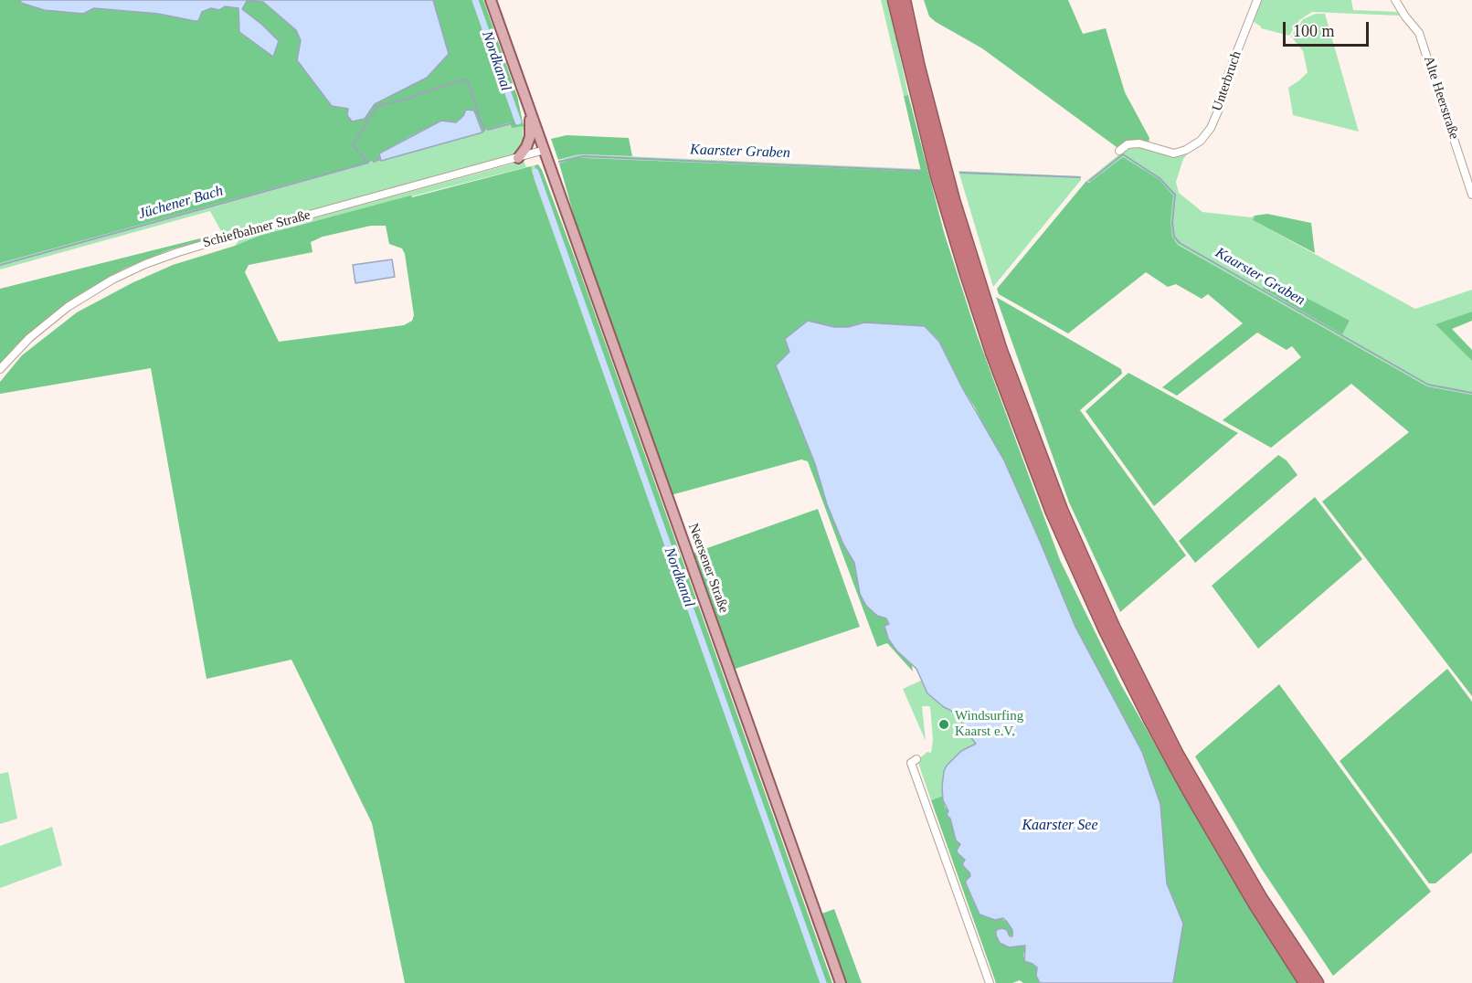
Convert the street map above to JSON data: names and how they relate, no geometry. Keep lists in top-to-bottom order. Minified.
{"streets":{"main road":["Neersener Straße"],"street":["Unterbruch","Alte Heerstraße","Schiefbahner Straße"]},"crossings":[["Schiefbahner Straße","Neersener Straße"]],"water":["Nordkanal","Kaarster Graben","Jüchener Bach","Kaarster See"],"places":["Windsurfing Kaarst e.V."],"scale_bar":"100 m"}
